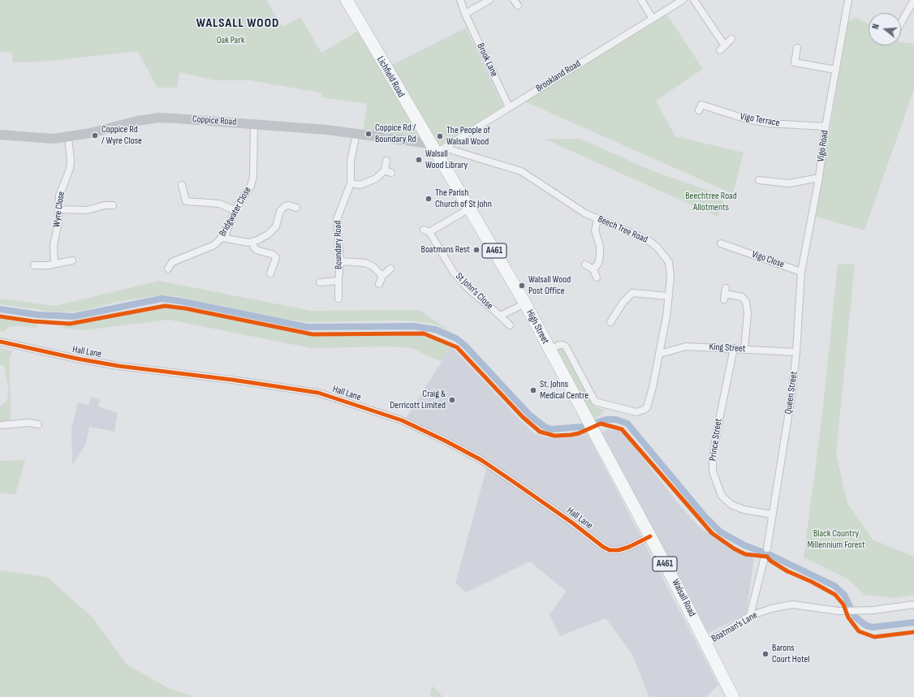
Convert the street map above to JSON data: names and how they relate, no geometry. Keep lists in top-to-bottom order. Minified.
{"streets":{"highway":["Lichfield Road","A461","High Street","Walsall Road"],"main road":["Coppice Road"],"street":["Brook Lane","Brookland Road","Vigo Terrace","Vigo Road","Wyre Close","Bridgwater Close","Beech Tree Road","Boundary Road","Vigo Close","St John's Close","King Street","Hall Lane","Queen Street","Prince Street","Boatman's Lane"]},"crossings":[["Brook Lane","Brookland Road"],["Brookland Road","Lichfield Road"],["Brookland Road","Coppice Road"],["Brookland Road","Beech Tree Road"],["Brookland Road","High Street"],["Lichfield Road","Coppice Road"],["Lichfield Road","Beech Tree Road"],["Lichfield Road","High Street"],["Vigo Terrace","Vigo Road"],["Coppice Road","Wyre Close"],["Coppice Road","Bridgwater Close"],["Coppice Road","Beech Tree Road"],["Coppice Road","Boundary Road"],["Coppice Road","High Street"],["Vigo Road","Queen Street"],["Beech Tree Road","High Street"],["Beech Tree Road","King Street"],["Vigo Close","Queen Street"],["St John's Close","High Street"],["High Street","Walsall Road"],["King Street","Queen Street"],["King Street","Prince Street"],["Hall Lane","Walsall Road"],["Queen Street","Prince Street"],["Walsall Road","Boatman's Lane"]],"districts":["WALSALL WOOD"],"parks":["Oak Park","Beechtree Road Allotments","Black Country Millennium Forest"],"places":["Coppice Rd / Boundary Rd","Coppice Rd / Wyre Close","The People of Walsall Wood","Walsall Wood Library","The Parish Church of St John","Boatmans Rest","Walsall Wood Post Office","St. Johns Medical Centre","Craig & Derricott Limited","Barons Court Hotel"],"north":"left"}
